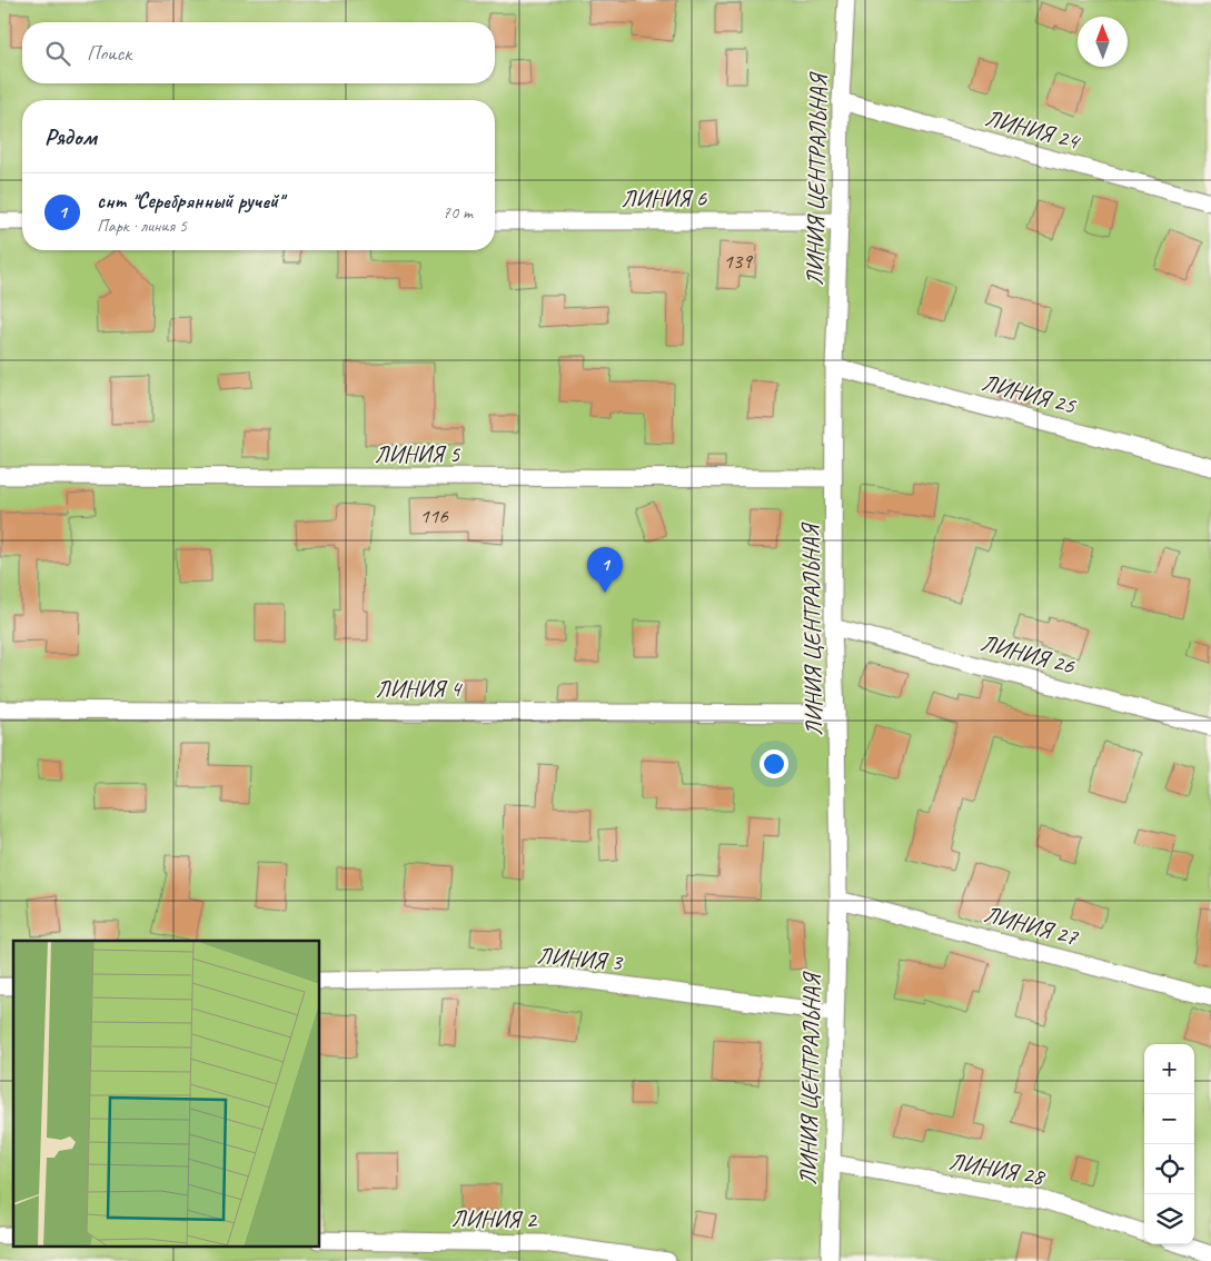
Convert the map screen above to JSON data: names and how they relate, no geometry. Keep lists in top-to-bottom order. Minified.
{"streets":{"street":["ЛИНИЯ 24","ЛИНИЯ ЦЕНТРАЛЬНАЯ","ЛИНИЯ 6","ЛИНИЯ 25","ЛИНИЯ 5","ЛИНИЯ 26","ЛИНИЯ 4","ЛИНИЯ 27","ЛИНИЯ 3","ЛИНИЯ 28","ЛИНИЯ 2"]},"crossings":[["ЛИНИЯ 24","ЛИНИЯ ЦЕНТРАЛЬНАЯ"],["ЛИНИЯ ЦЕНТРАЛЬНАЯ","ЛИНИЯ 6"],["ЛИНИЯ ЦЕНТРАЛЬНАЯ","ЛИНИЯ 25"],["ЛИНИЯ ЦЕНТРАЛЬНАЯ","ЛИНИЯ 5"],["ЛИНИЯ ЦЕНТРАЛЬНАЯ","ЛИНИЯ 26"],["ЛИНИЯ ЦЕНТРАЛЬНАЯ","ЛИНИЯ 4"],["ЛИНИЯ ЦЕНТРАЛЬНАЯ","ЛИНИЯ 27"],["ЛИНИЯ ЦЕНТРАЛЬНАЯ","ЛИНИЯ 3"],["ЛИНИЯ ЦЕНТРАЛЬНАЯ","ЛИНИЯ 28"]],"house_numbers":["139","116"],"north":"top","page":{"search":"Поиск","heading":"Рядом","list":[{"mark":"1","name":"снт \"Серебрянный ручей\"","note":"Парк · линия 5","value":"70 m"}],"pins":"1","map_buttons":["+","−"]}}
